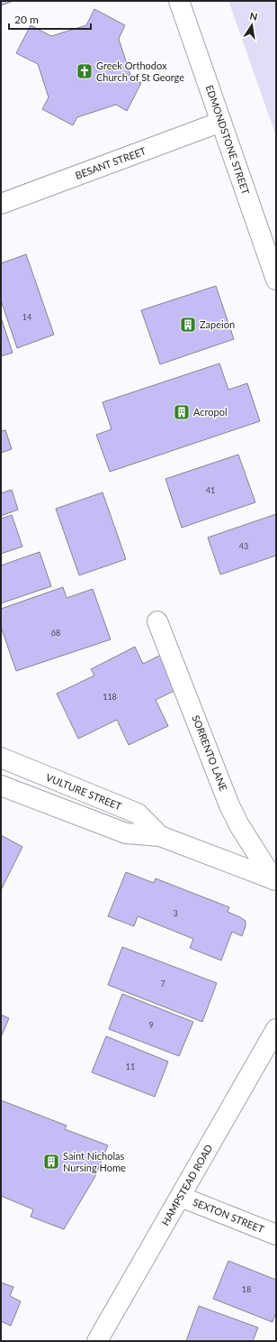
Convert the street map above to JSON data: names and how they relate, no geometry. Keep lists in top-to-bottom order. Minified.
{"streets":{"street":["EDMONDSTONE STREET","BESANT STREET","SORRENTO LANE","VULTURE STREET","HAMPSTEAD ROAD","SEXTON STREET"]},"crossings":[["EDMONDSTONE STREET","BESANT STREET"],["SORRENTO LANE","VULTURE STREET"],["HAMPSTEAD ROAD","SEXTON STREET"]],"places":{"church":["Greek Orthodox Church of St George"],"building":["Zapeion","Acropol","Saint Nicholas Nursing Home"]},"house_numbers":["14","41","43","68","118","3","7","9","11","18"],"scale_bar":"20 m","north":"top"}
